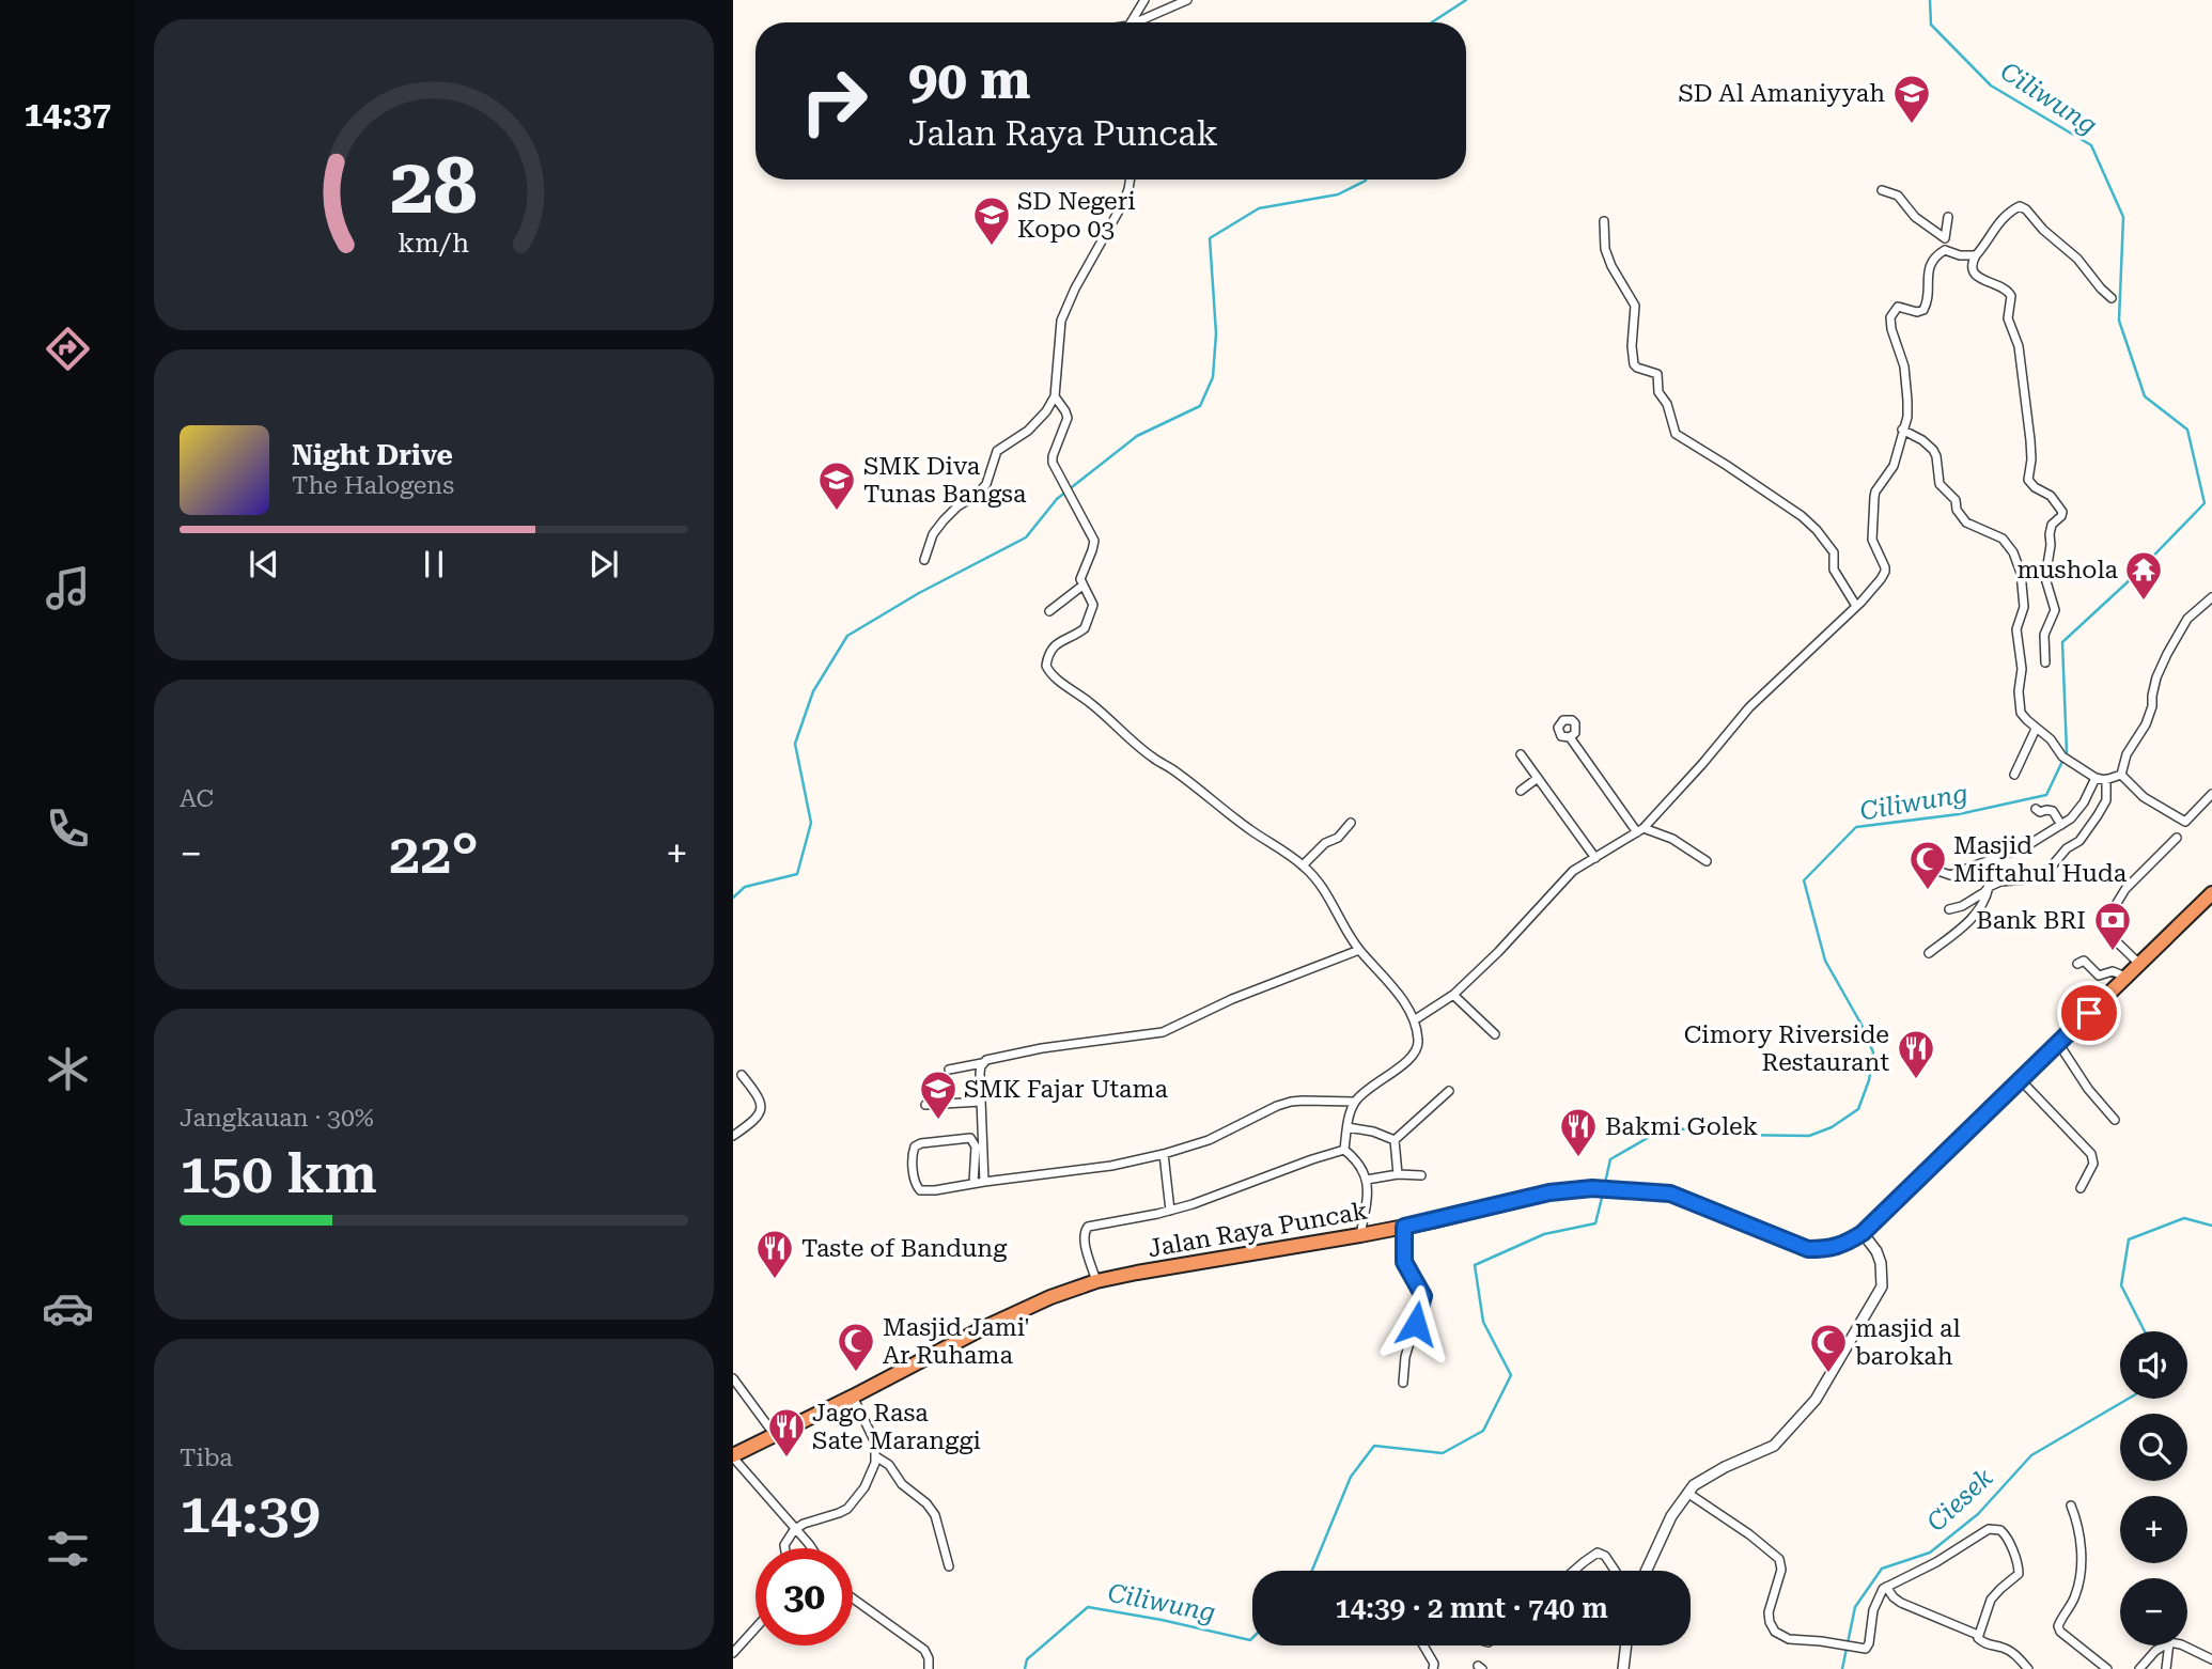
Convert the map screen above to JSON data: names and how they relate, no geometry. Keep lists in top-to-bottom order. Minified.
{"streets":{"highway":["Jalan Raya Puncak"]},"water":["Ciliwung","Ciesek"],"places":{"school or university":["SD Al Amaniyyah","SD Negeri Kopo 03","SMK Diva Tunas Bangsa","SMK Fajar Utama"],"temple":["mushola"],"mosque":["Masjid Miftahul Huda","Masjid Jami' Ar Ruhama","masjid al barokah"],"bank":["Bank BRI"],"restaurant":["Cimory Riverside Restaurant","Bakmi Golek","Taste of Bandung","Jago Rasa Sate Maranggi"]},"page":{"tabs":"14:37","turn":["90 m","Jalan Raya Puncak"],"song":["Night Drive","The Halogens"],"tile":["AC",["Jangkauan · 30%","150 km"],["Tiba","14:39"]],"heat":["−","22°","+"],"map_buttons":["+","−"],"limit":"30","trip":"14:39 · 2 mnt · 740 m","gauge":["28","km/h"]}}
